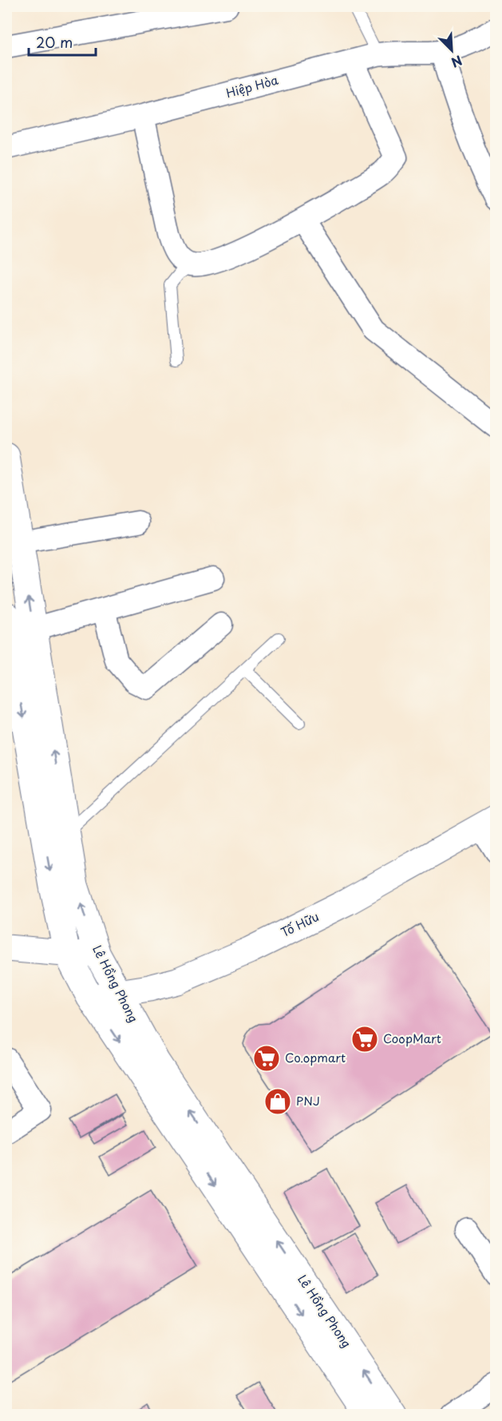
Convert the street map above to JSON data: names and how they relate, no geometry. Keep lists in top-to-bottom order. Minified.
{"streets":{"main road":["Tố Hữu","Lê Hồng Phong"],"street":["Hiệp Hòa"]},"crossings":[["Tố Hữu","Lê Hồng Phong"]],"places":{"supermarket":["CoopMart","Co.opmart"],"shop":["PNJ"]},"scale_bar":"20 m","north":"bottom right"}
